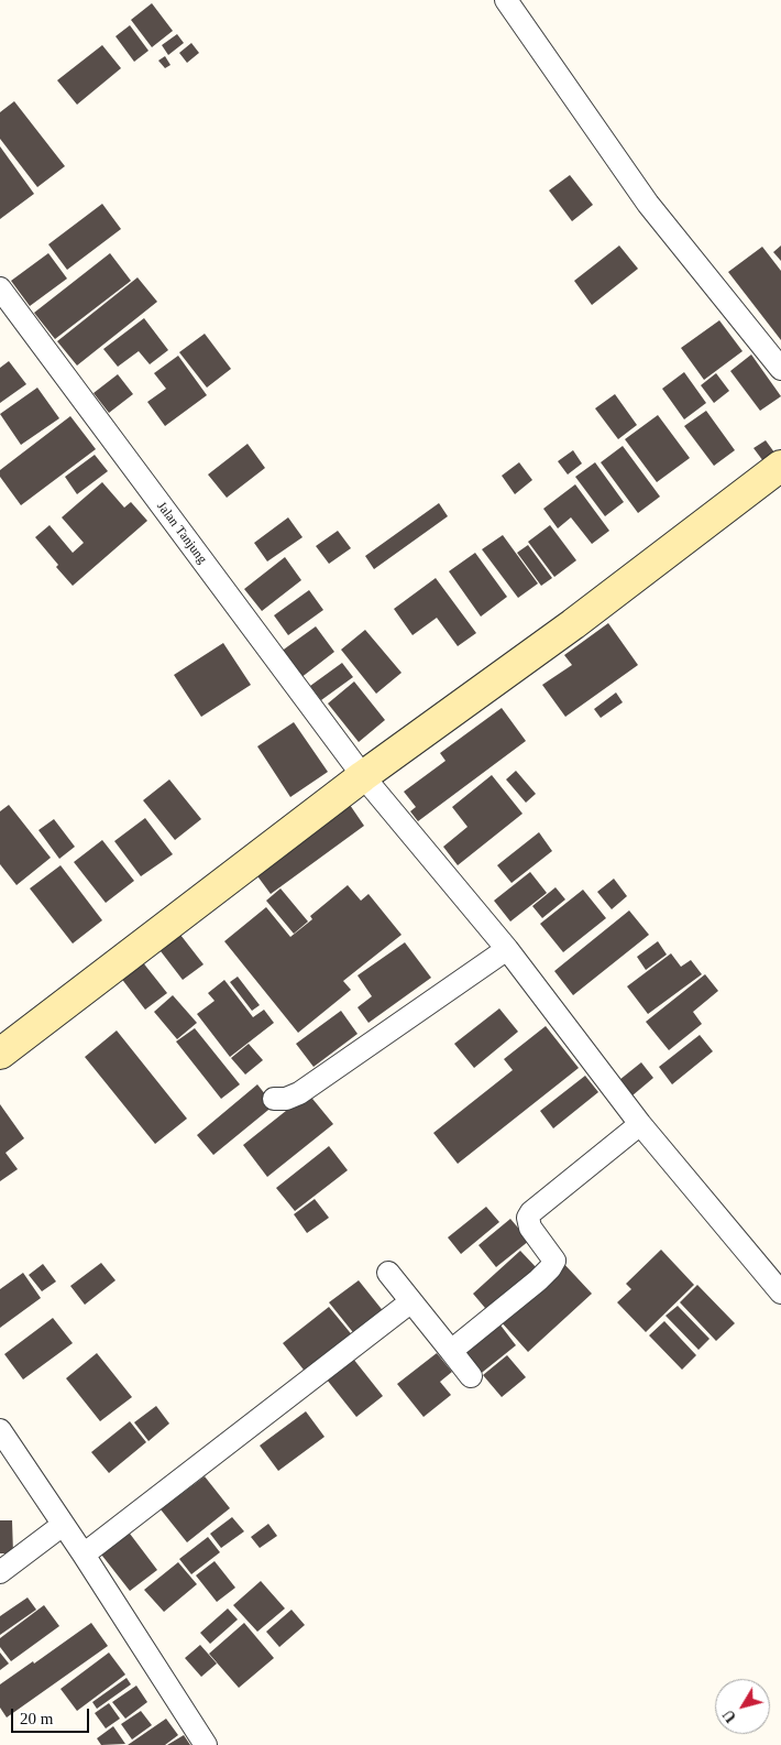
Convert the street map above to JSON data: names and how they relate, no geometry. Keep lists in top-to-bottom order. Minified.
{"streets":{"street":["Jalan Tanjung"]},"scale_bar":"20 m","north":"bottom left"}
